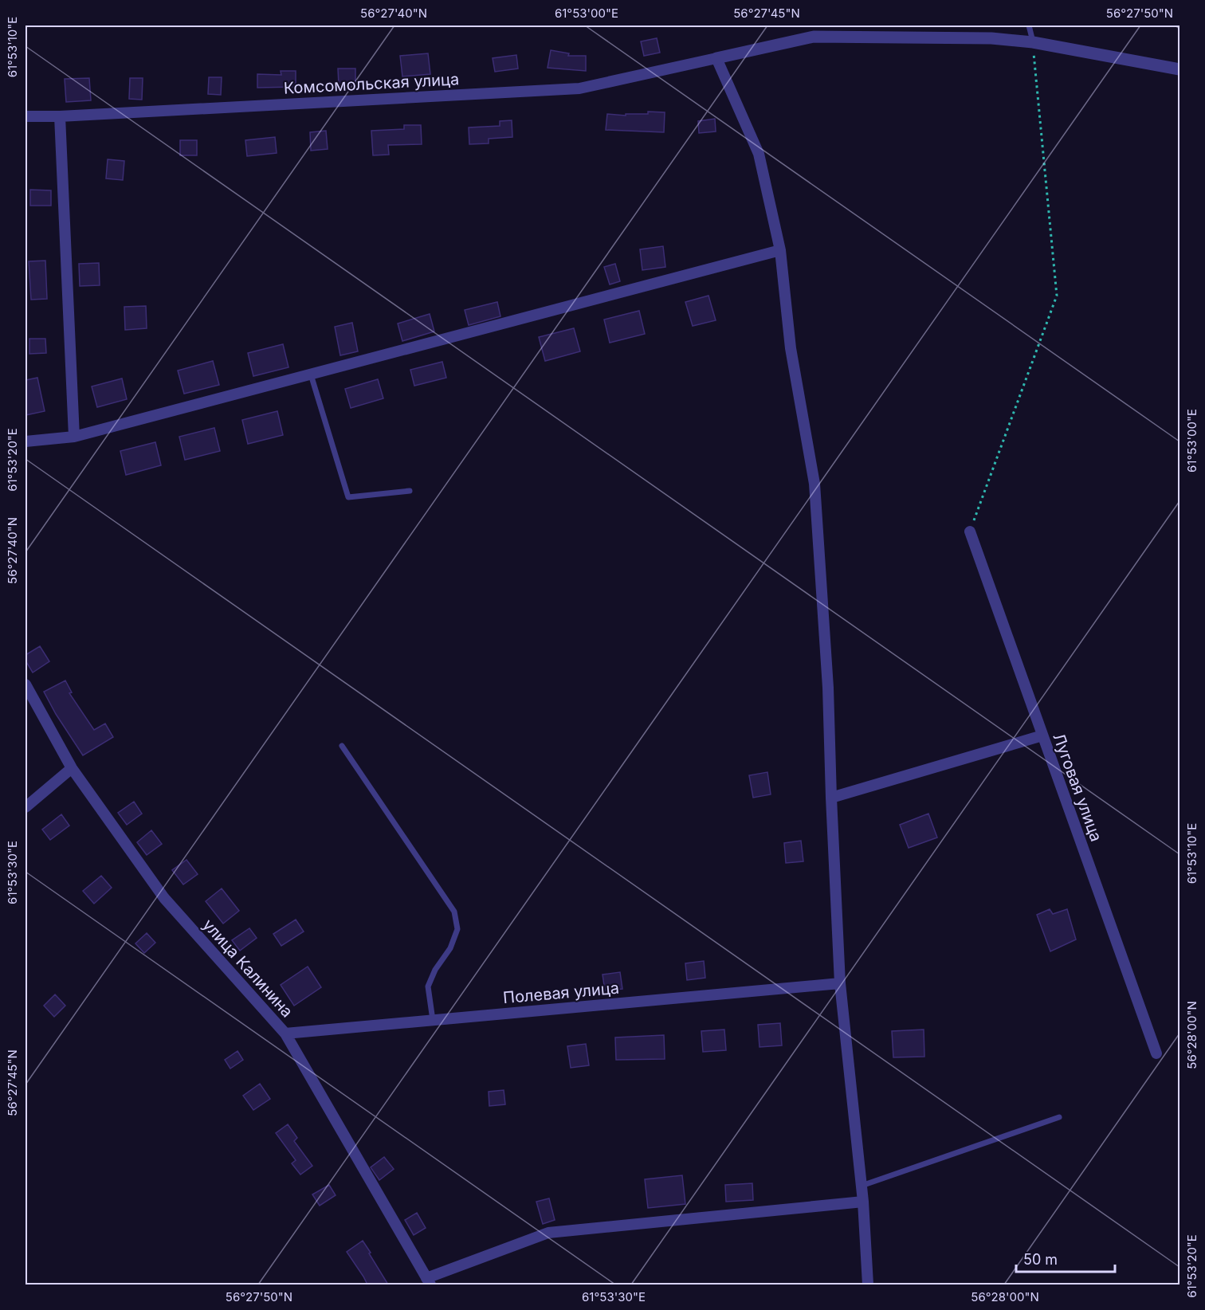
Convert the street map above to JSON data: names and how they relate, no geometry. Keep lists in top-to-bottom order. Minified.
{"streets":{"street":["Комсомольская улица","Луговая улица","улица Калинина","Полевая улица"]},"crossings":[["улица Калинина","Полевая улица"]],"scale_bar":"50 m","coordinates":["56°27'40\"N","61°53'00\"E","56°27'45\"N","56°27'50\"N","61°53'10\"E","61°53'20\"E","61°53'30\"E","56°28'00\"N"]}
